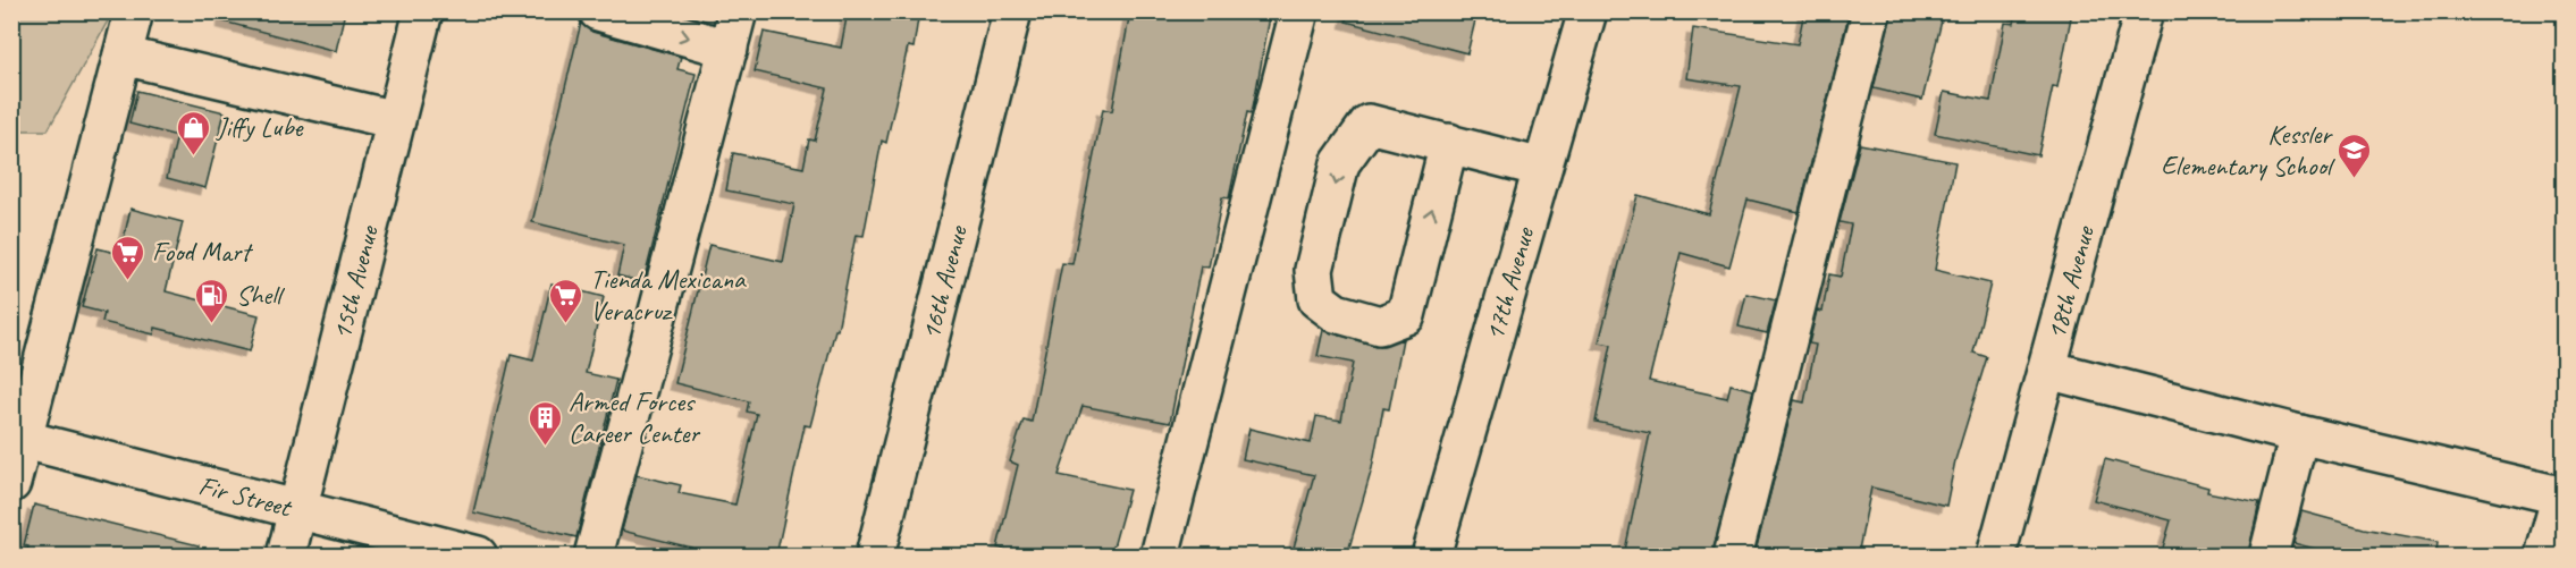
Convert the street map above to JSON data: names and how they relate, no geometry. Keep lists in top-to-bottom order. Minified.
{"streets":{"street":["16th Avenue","17th Avenue","15th Avenue","18th Avenue","Fir Street"]},"crossings":[["15th Avenue","Fir Street"]],"places":{"shop":["Jiffy Lube"],"school or university":["Kessler Elementary School"],"supermarket":["Food Mart","Tienda Mexicana Veracruz"],"fuel station":["Shell"],"building":["Armed Forces Career Center"]}}
